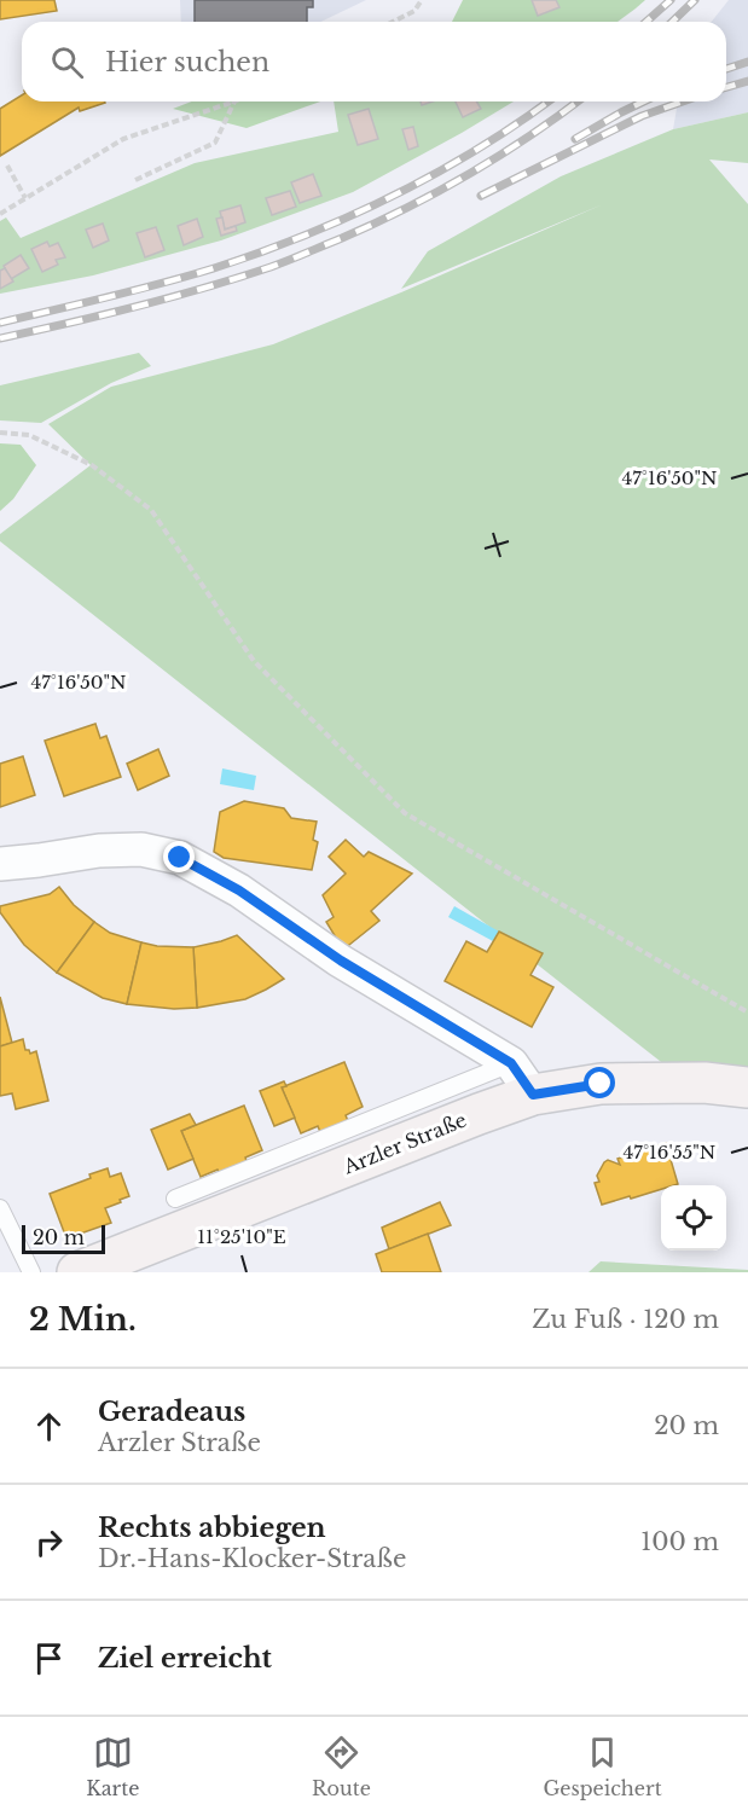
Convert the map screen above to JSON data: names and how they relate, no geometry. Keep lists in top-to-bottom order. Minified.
{"streets":{"main road":["Arzler Straße"]},"scale_bar":"20 m","page":{"search":"Hier suchen","scale":"20 m","heading":["2 Min.","Zu Fuß · 120 m"],"list":[["Geradeaus","Arzler Straße","20 m"],["Rechts abbiegen","Dr.-Hans-Klocker-Straße","100 m"],"Ziel erreicht"],"nav":["Karte","Route","Gespeichert"]},"coordinates":["47°16'50\"N","47°16'55\"N","11°25'10\"E"]}
